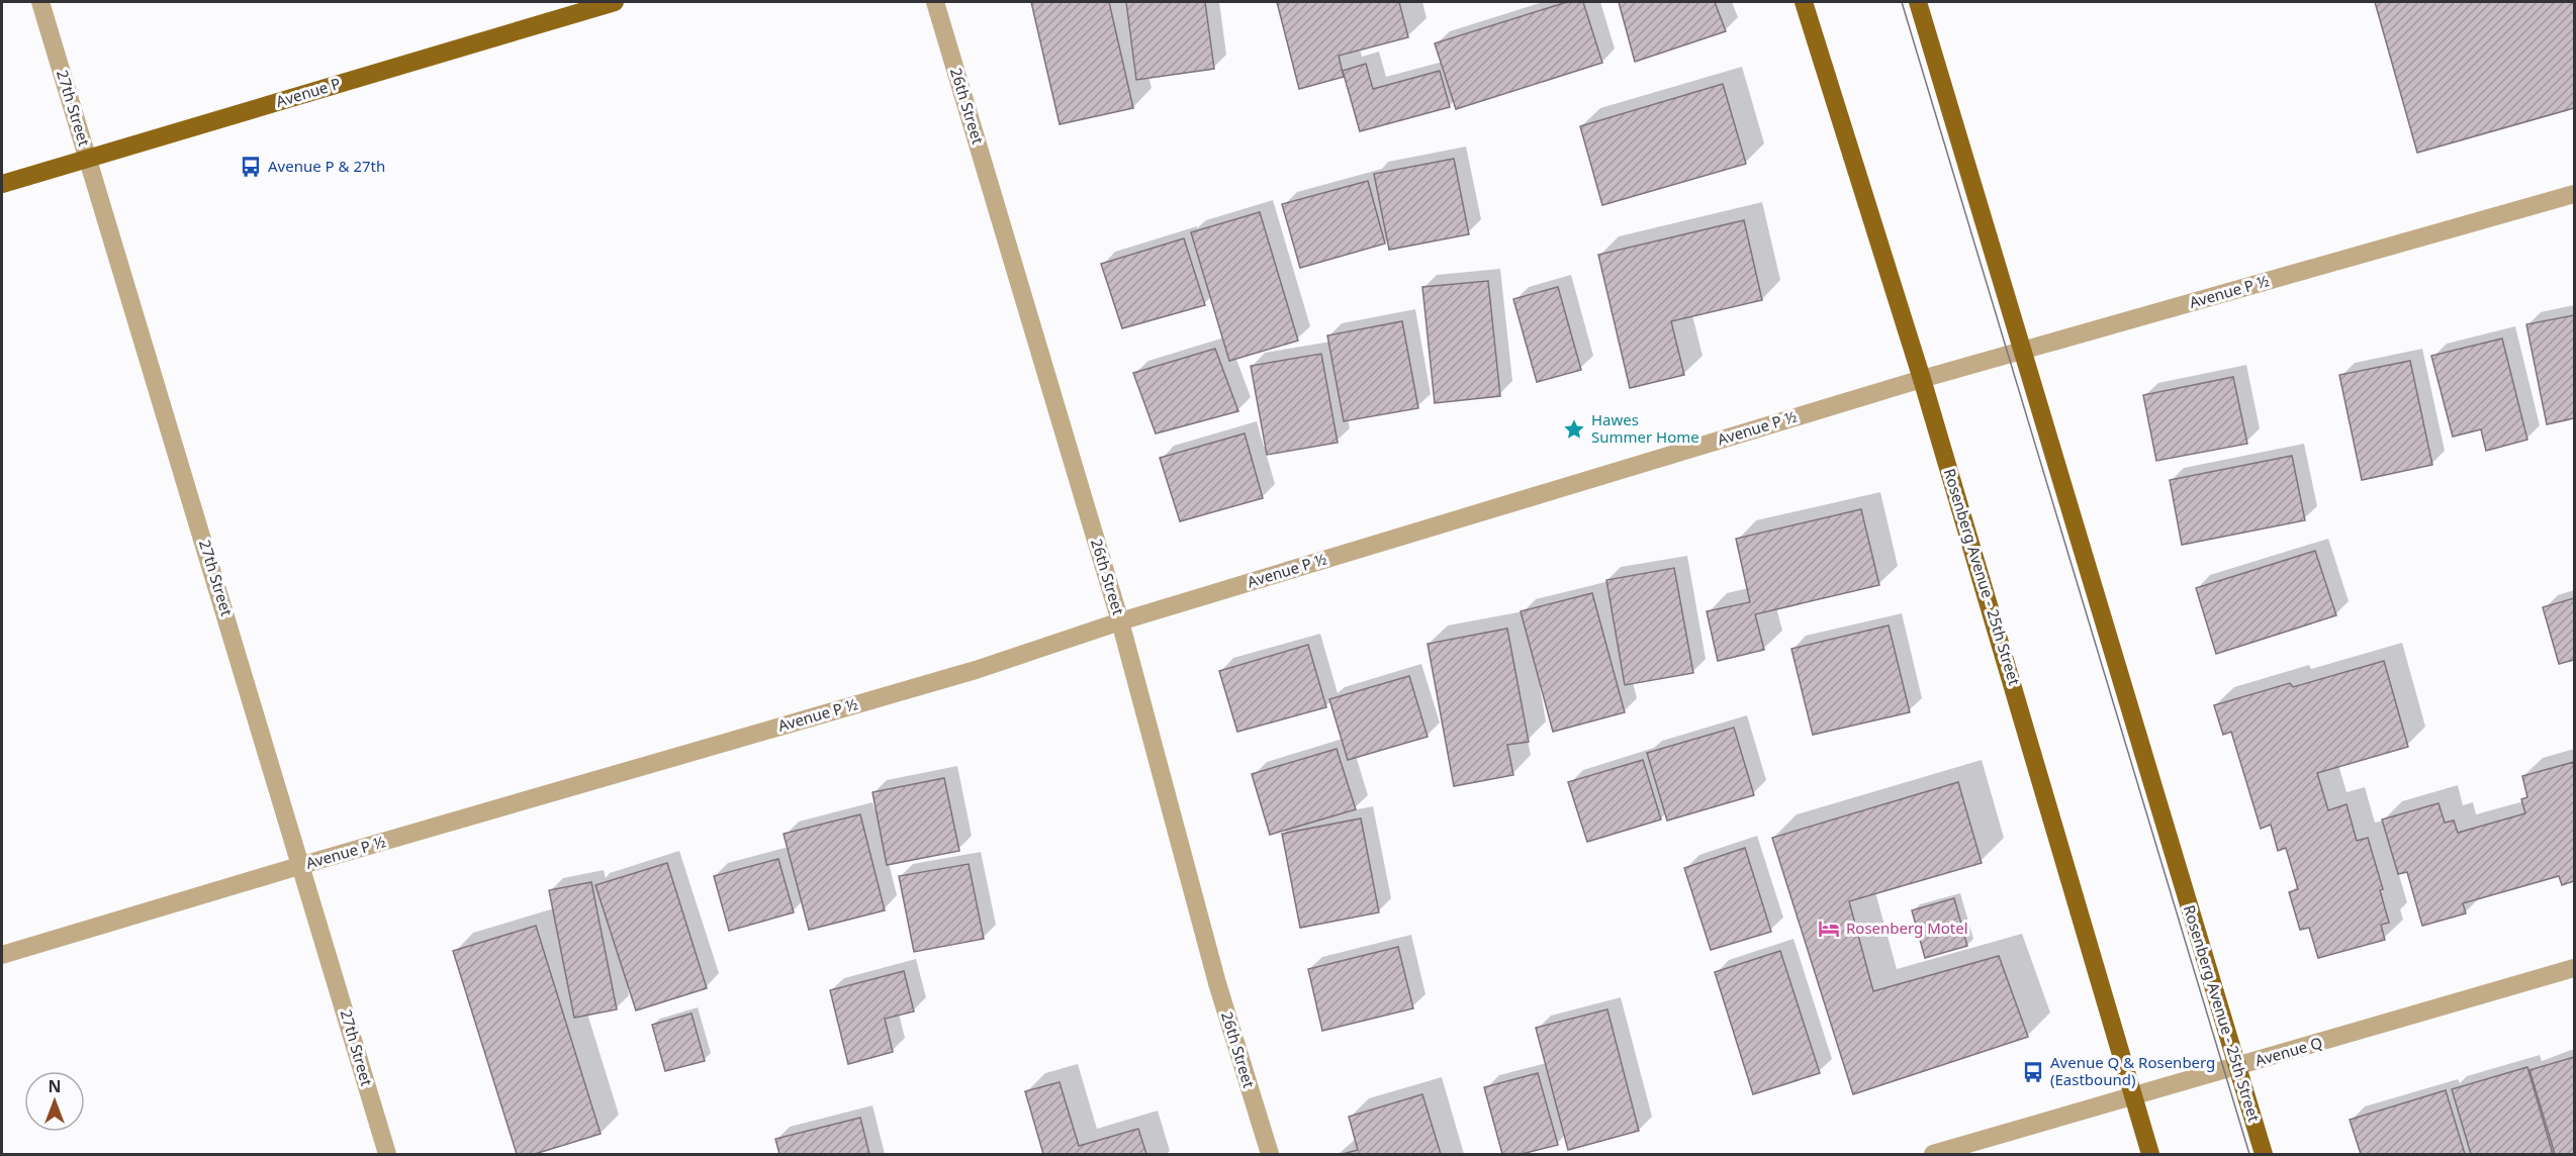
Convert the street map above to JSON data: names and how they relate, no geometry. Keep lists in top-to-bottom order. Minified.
{"streets":{"main road":["Avenue P","Rosenberg Avenue - 25th Street"],"street":["26th Street","27th Street","Avenue P ½","Avenue Q"]},"crossings":[["Avenue P","27th Street"],["26th Street","Avenue P ½"],["27th Street","Avenue P ½"],["Avenue P ½","Rosenberg Avenue - 25th Street"],["Rosenberg Avenue - 25th Street","Avenue Q"]],"places":{"bus stop":["Avenue P & 27th","Avenue Q & Rosenberg (Eastbound)"],"place":["Hawes Summer Home"],"hotel":["Rosenberg Motel"]},"north":"top"}
